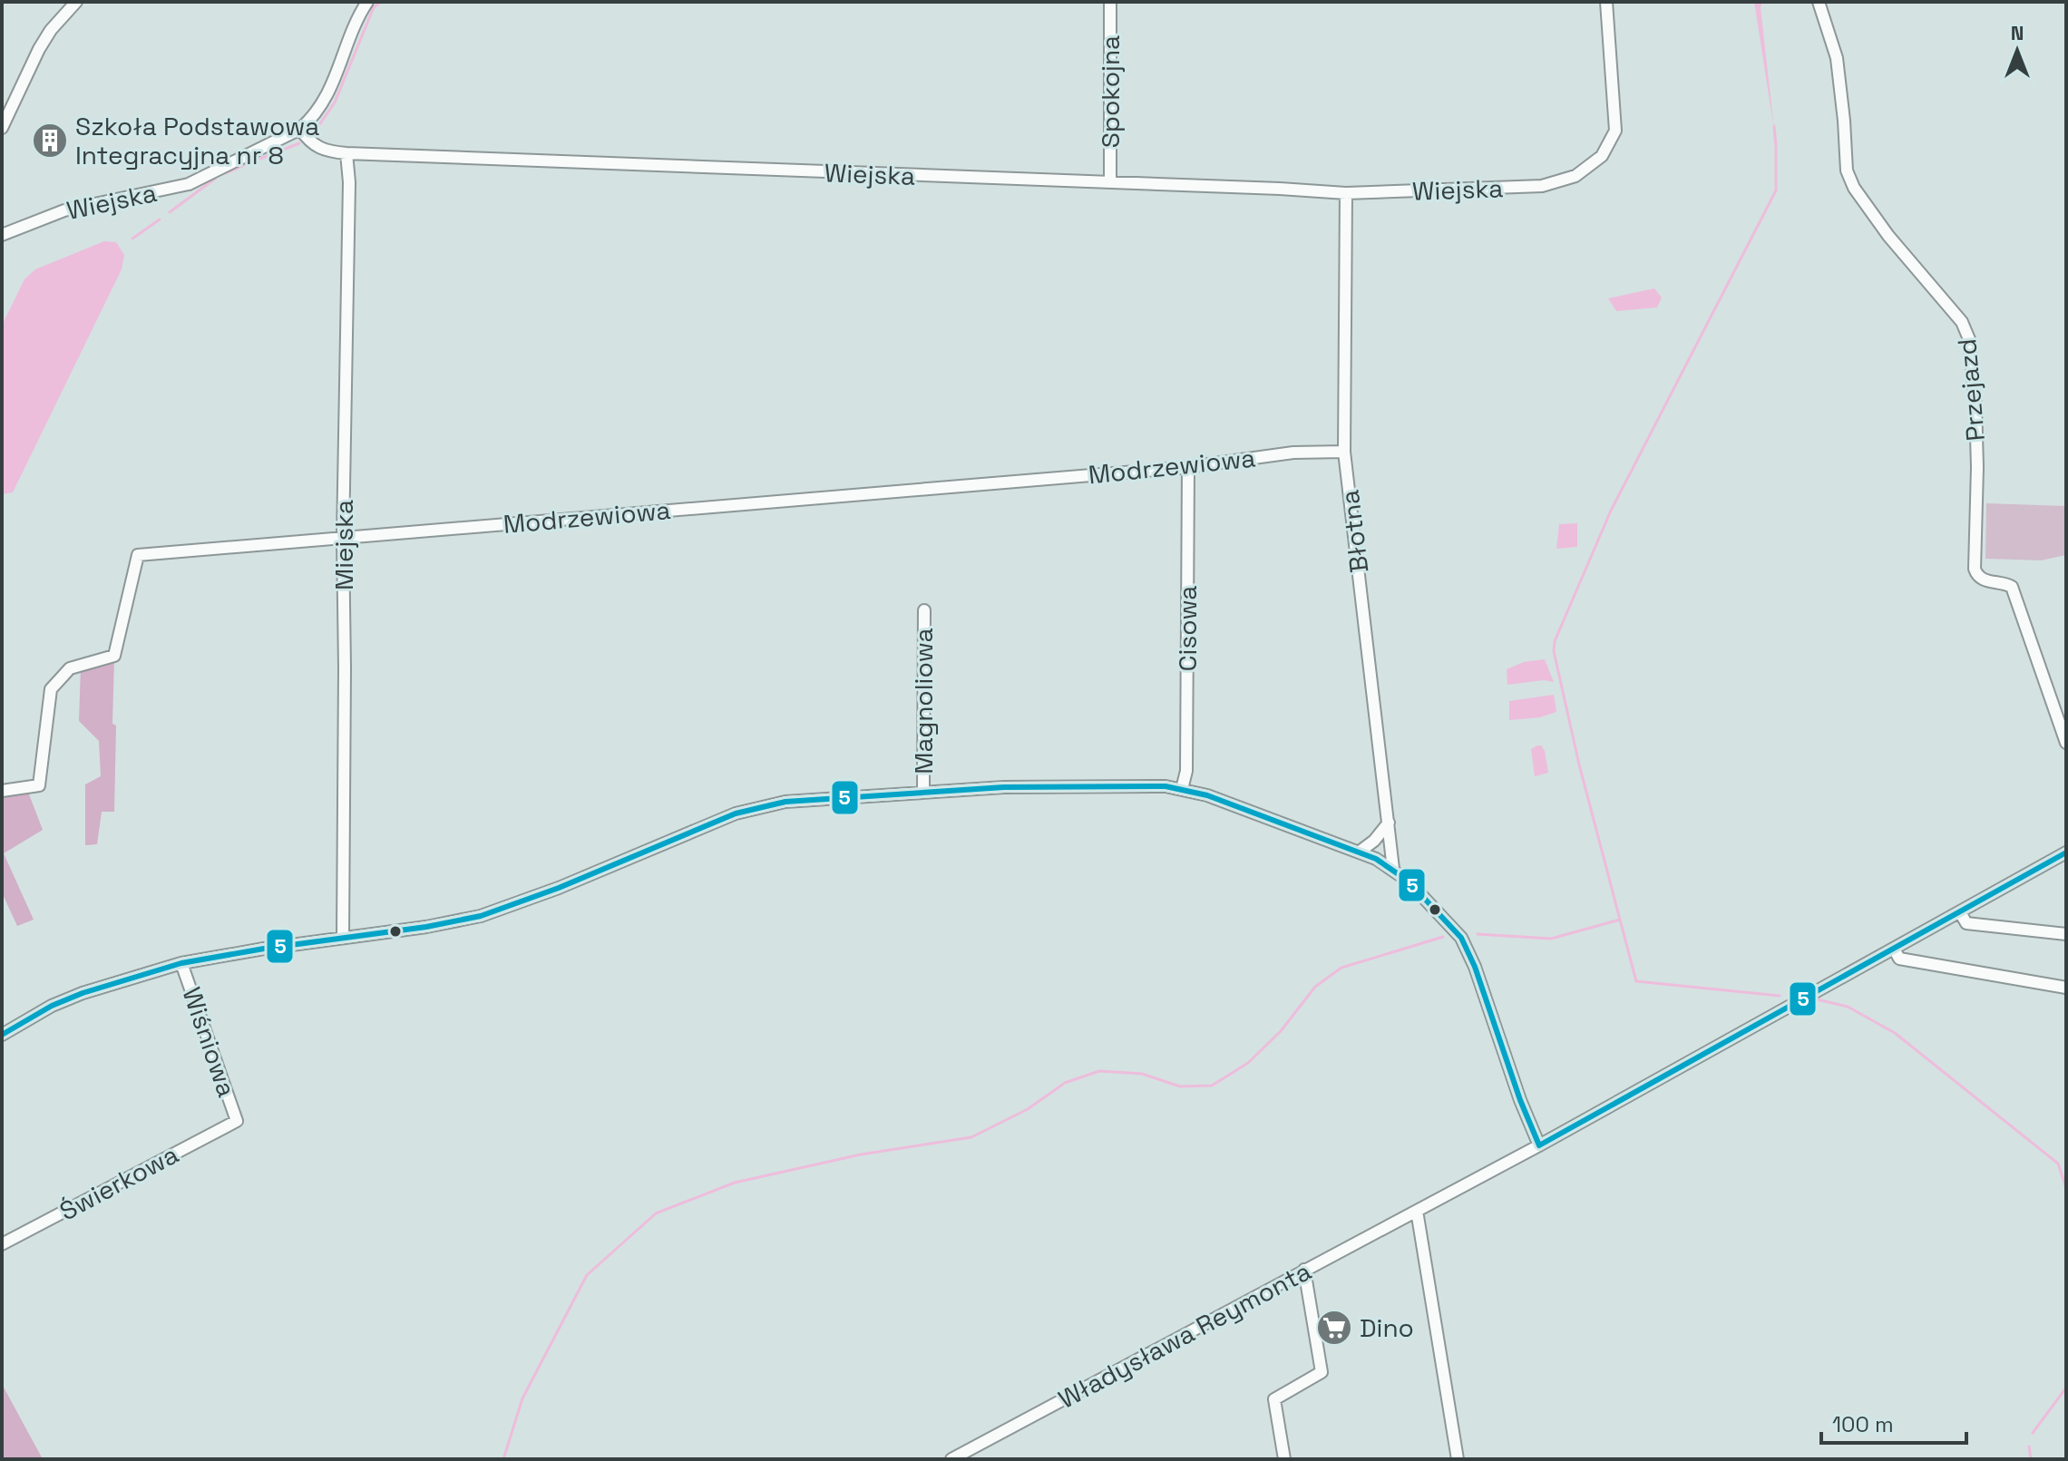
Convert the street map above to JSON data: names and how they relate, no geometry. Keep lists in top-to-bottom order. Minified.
{"streets":{"street":["Spokojna","Wiejska","Przejazd","Modrzewiowa","Błotna","Miejska","Cisowa","Magnoliowa","Wiśniowa","Świerkowa","Władysława Reymonta"]},"crossings":[["Spokojna","Wiejska"],["Wiejska","Błotna"],["Wiejska","Miejska"],["Modrzewiowa","Błotna"],["Modrzewiowa","Miejska"],["Modrzewiowa","Cisowa"],["Wiśniowa","Świerkowa"]],"places":{"building":["Szkoła Podstawowa Integracyjna nr 8"],"supermarket":["Dino"]},"lines":["transit line 5"],"scale_bar":"100 m","north":"top"}
